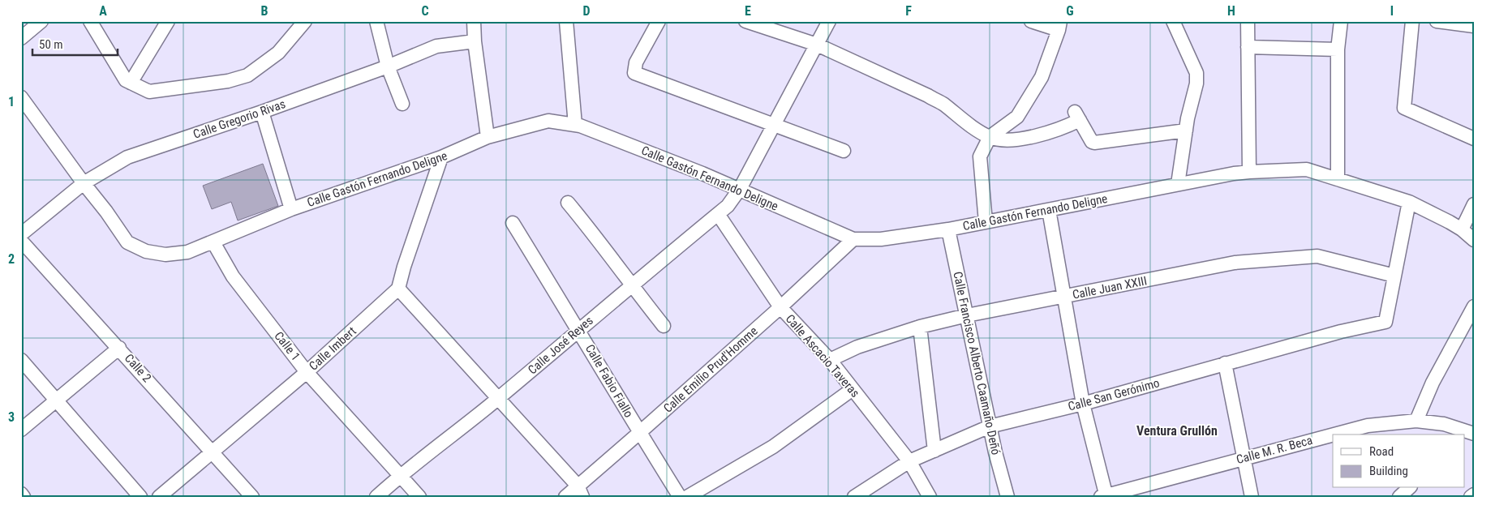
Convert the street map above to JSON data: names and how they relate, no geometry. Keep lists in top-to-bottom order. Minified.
{"streets":{"street":["Calle Gregorio Rivas","Calle Gastón Fernando Deligne","Calle Juan XXIII","Calle José Reyes","Calle 1","Calle Imbert","Calle Ascacio Taveras","Calle Francisco Alberto Caamaño Deñó","Calle 2","Calle Emilio Prud'Homme","Calle Fabio Fiallo","Calle San Gerónimo","Calle M. R. Beca"]},"crossings":[["Calle Gregorio Rivas","Calle Gastón Fernando Deligne"],["Calle Gastón Fernando Deligne","Calle José Reyes"],["Calle Gastón Fernando Deligne","Calle 1"],["Calle Gastón Fernando Deligne","Calle Francisco Alberto Caamaño Deñó"],["Calle Gastón Fernando Deligne","Calle Emilio Prud'Homme"],["Calle Juan XXIII","Calle Ascacio Taveras"],["Calle Juan XXIII","Calle Francisco Alberto Caamaño Deñó"],["Calle Juan XXIII","Calle San Gerónimo"],["Calle José Reyes","Calle 1"],["Calle José Reyes","Calle Ascacio Taveras"],["Calle José Reyes","Calle Fabio Fiallo"],["Calle 1","Calle Imbert"],["Calle Imbert","Calle 2"],["Calle Ascacio Taveras","Calle Emilio Prud'Homme"],["Calle Ascacio Taveras","Calle San Gerónimo"],["Calle Francisco Alberto Caamaño Deñó","Calle San Gerónimo"],["Calle Emilio Prud'Homme","Calle Fabio Fiallo"]],"districts":["Ventura Grullón"],"legend":["Road","Building"],"scale_bar":"50 m","grid":{"columns":["A","B","C","D","E","F","G","H","I"],"rows":["1","2","3"]}}
